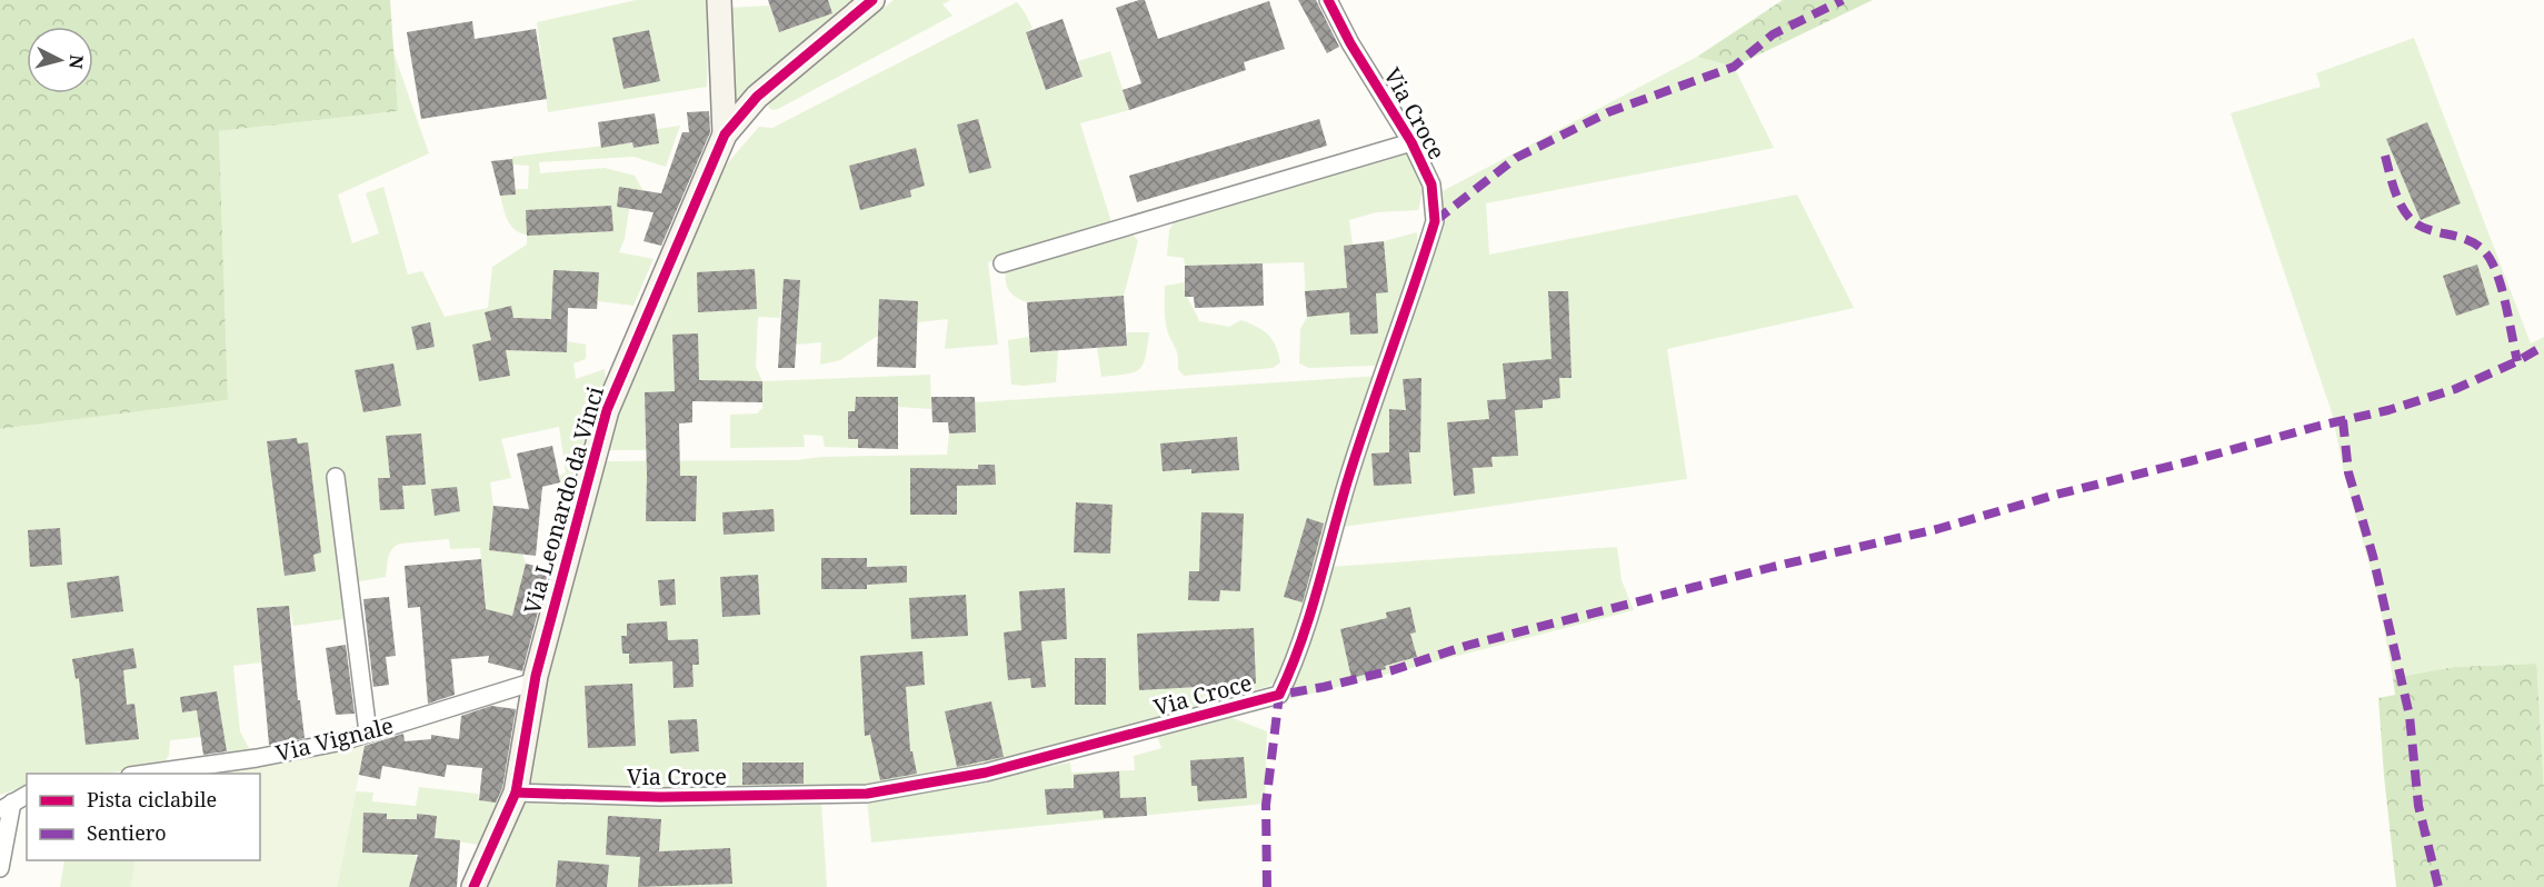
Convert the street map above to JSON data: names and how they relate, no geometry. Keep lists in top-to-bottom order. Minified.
{"streets":{"street":["Via Croce","Via Leonardo da Vinci","Via Vignale"]},"crossings":[["Via Croce","Via Leonardo da Vinci"],["Via Leonardo da Vinci","Via Vignale"]],"legend":["Pista ciclabile","Sentiero"],"north":"right"}
